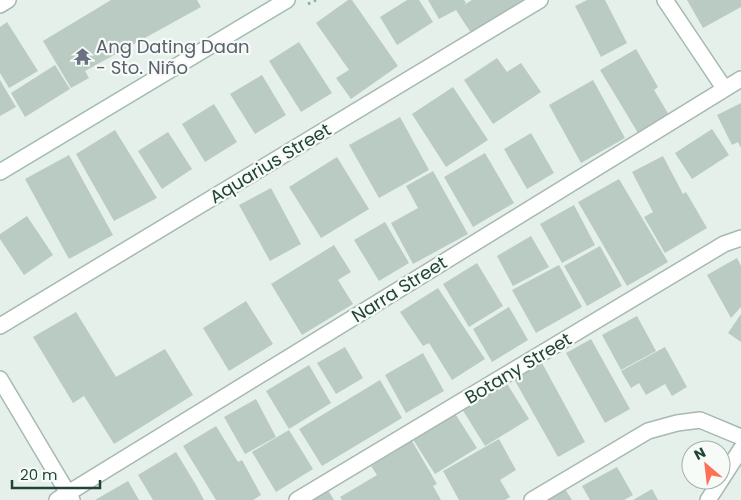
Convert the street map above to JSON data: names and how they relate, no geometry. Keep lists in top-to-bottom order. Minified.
{"streets":{"street":["Aquarius Street","Narra Street","Botany Street"]},"places":{"temple":["Ang Dating Daan - Sto. Niño"]},"scale_bar":"20 m","north":"top left"}
